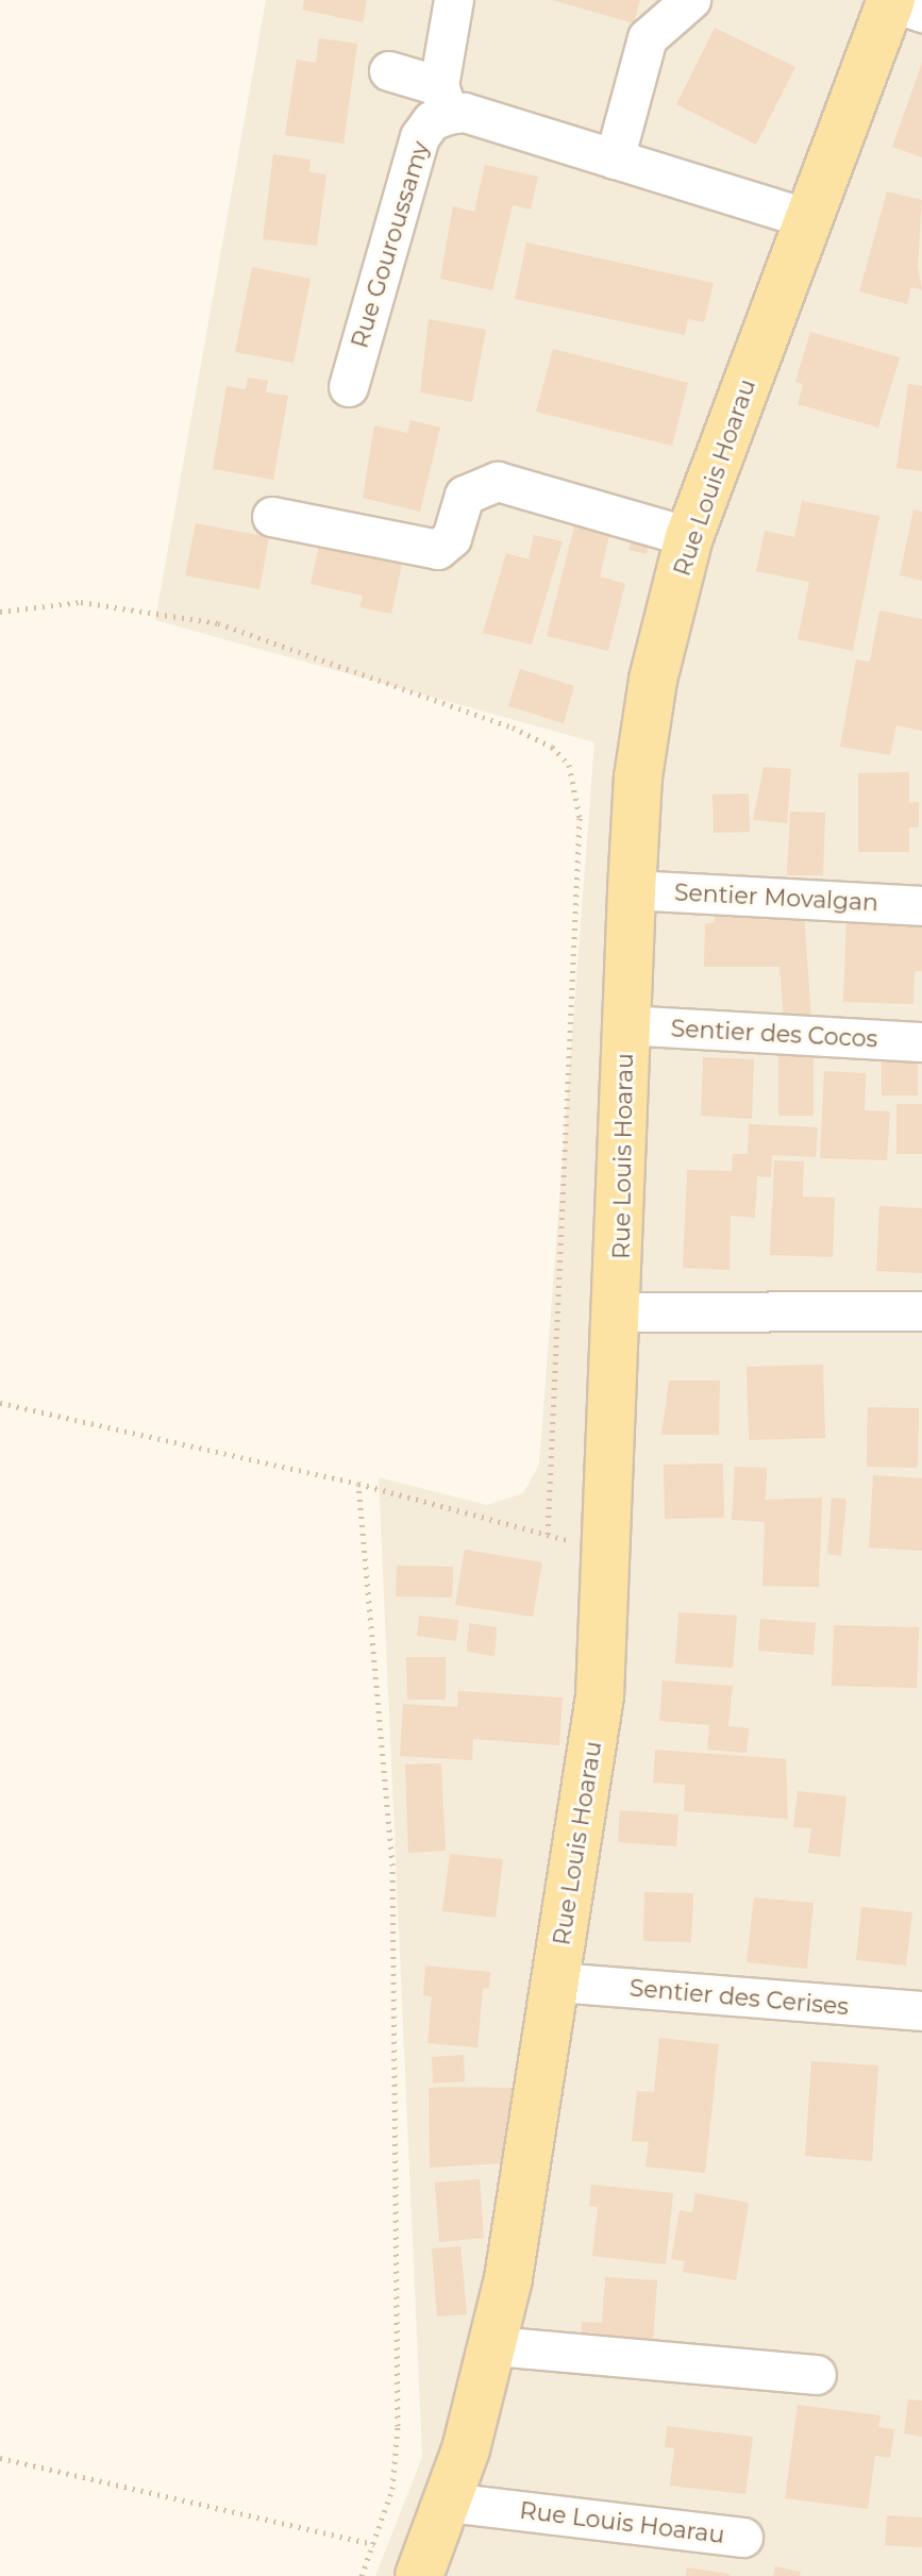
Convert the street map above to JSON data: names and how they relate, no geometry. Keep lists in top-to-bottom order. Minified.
{"streets":{"main road":["Rue Louis Hoarau"],"street":["Rue Gouroussamy","Sentier Movalgan","Sentier des Cocos","Sentier des Cerises"]},"crossings":[["Rue Gouroussamy","Rue Louis Hoarau"],["Rue Louis Hoarau","Sentier Movalgan"],["Rue Louis Hoarau","Sentier des Cocos"],["Rue Louis Hoarau","Sentier des Cerises"]]}
